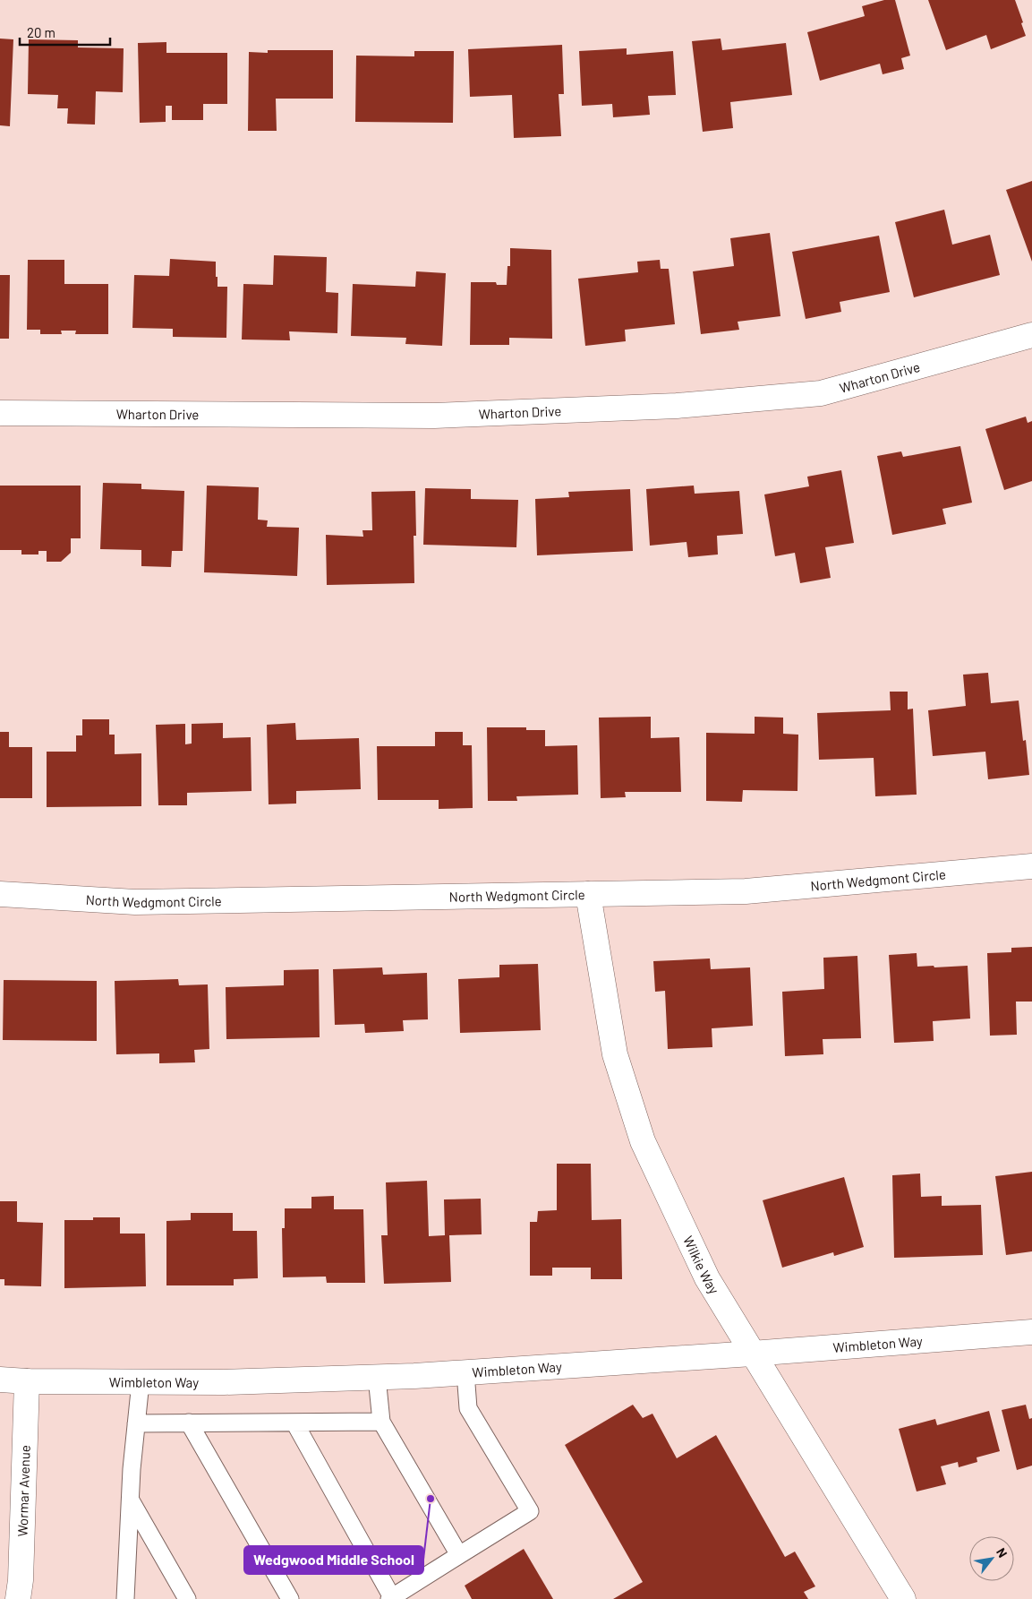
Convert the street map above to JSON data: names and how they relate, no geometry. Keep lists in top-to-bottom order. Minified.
{"streets":{"street":["Wharton Drive","North Wedgmont Circle","Wilkie Way","Wimbleton Way","Wormar Avenue"]},"crossings":[["North Wedgmont Circle","Wilkie Way"],["Wilkie Way","Wimbleton Way"],["Wimbleton Way","Wormar Avenue"]],"places":["Wedgwood Middle School"],"scale_bar":"20 m","north":"top right"}
